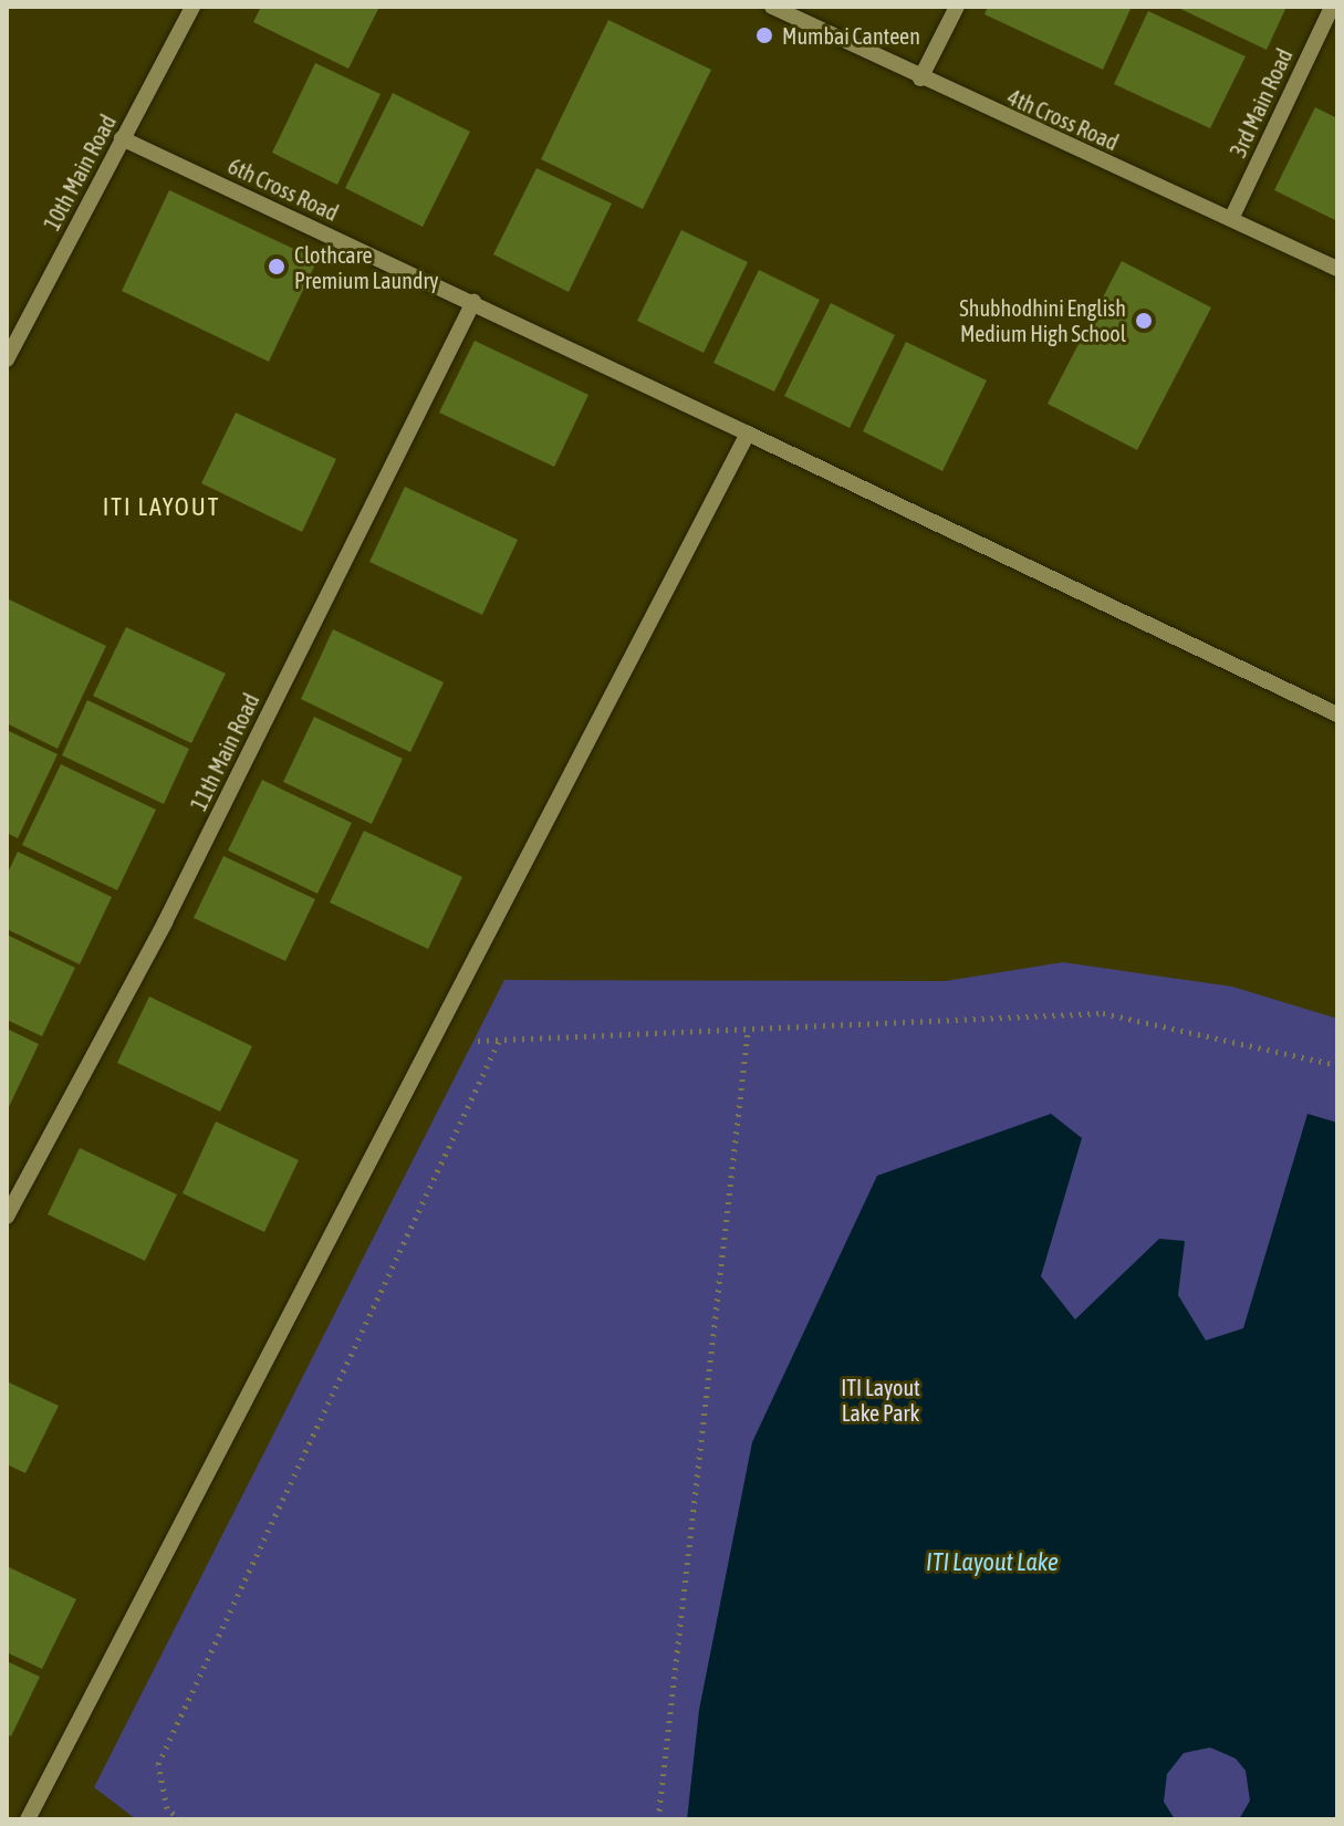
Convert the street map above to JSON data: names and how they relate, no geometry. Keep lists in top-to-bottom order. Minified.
{"streets":{"street":["3rd Main Road","4th Cross Road","10th Main Road","6th Cross Road","11th Main Road"]},"crossings":[["3rd Main Road","4th Cross Road"],["10th Main Road","6th Cross Road"],["6th Cross Road","11th Main Road"]],"districts":["ITI LAYOUT"],"water":["ITI Layout Lake"],"parks":["ITI Layout Lake Park"],"places":["Mumbai Canteen","Clothcare Premium Laundry","Shubhodhini English Medium High School"]}
